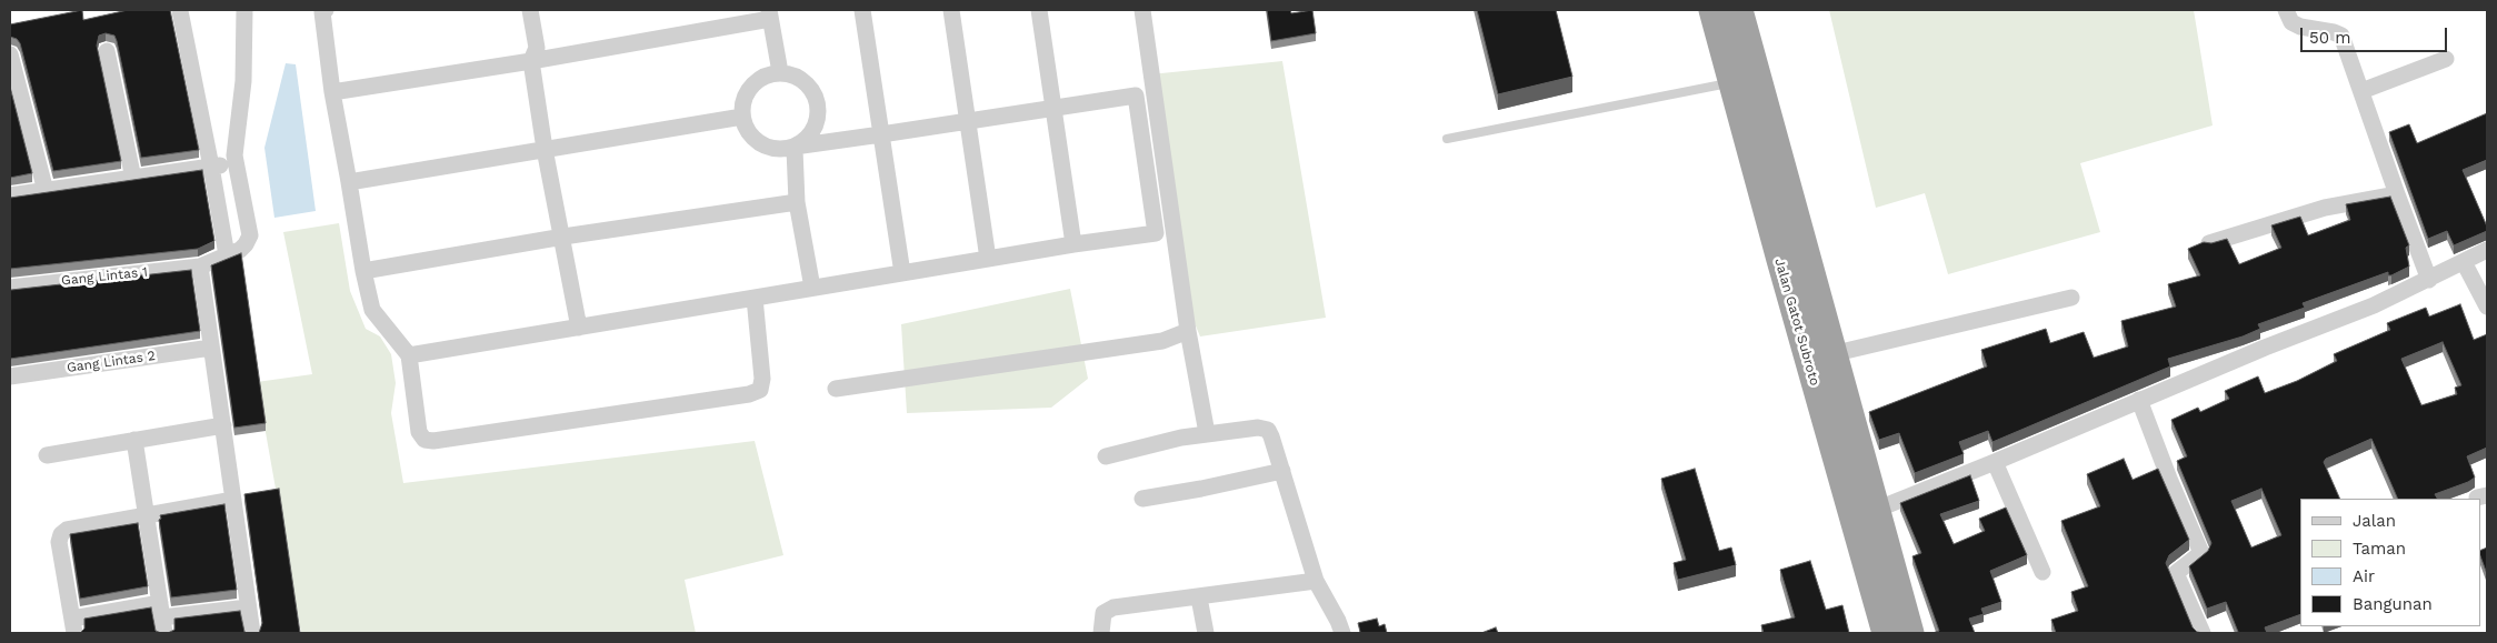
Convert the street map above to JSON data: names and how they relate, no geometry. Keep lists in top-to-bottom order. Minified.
{"streets":{"highway":["Jalan Gatot Subroto"],"street":["Gang Lintas 1","Gang Lintas 2"]},"legend":["Jalan","Taman","Air","Bangunan"],"scale_bar":"50 m"}
